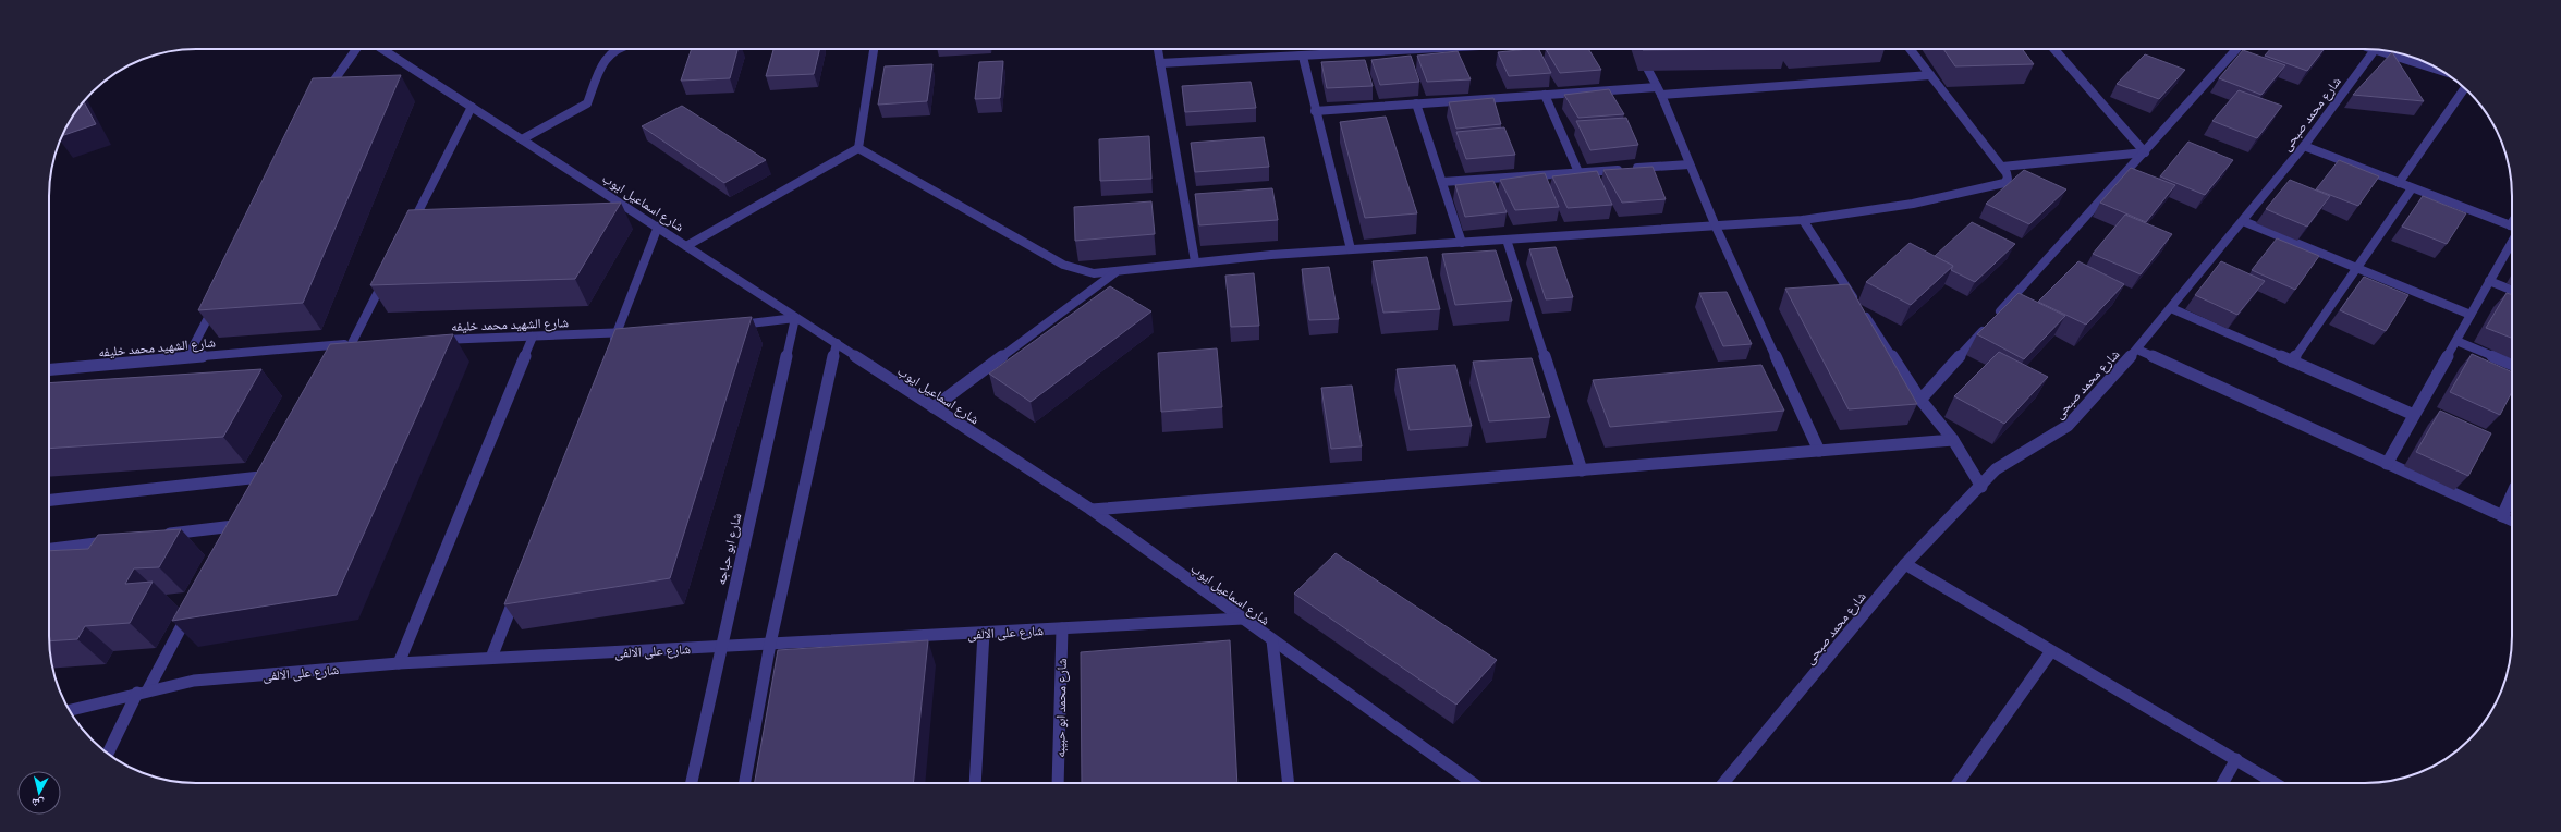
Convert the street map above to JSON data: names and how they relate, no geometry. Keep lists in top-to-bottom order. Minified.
{"streets":{"street":["شارع محمد صبحى","شارع اسماعيل ايوب","شارع الشهيد محمد خليفه","شارع ابو حباجه","شارع على الالفى","شارع محمد ابو حبيبه"]},"crossings":[["شارع اسماعيل ايوب","شارع ابو حباجه"],["شارع اسماعيل ايوب","شارع على الالفى"],["شارع ابو حباجه","شارع على الالفى"],["شارع على الالفى","شارع محمد ابو حبيبه"]],"north":"bottom"}
